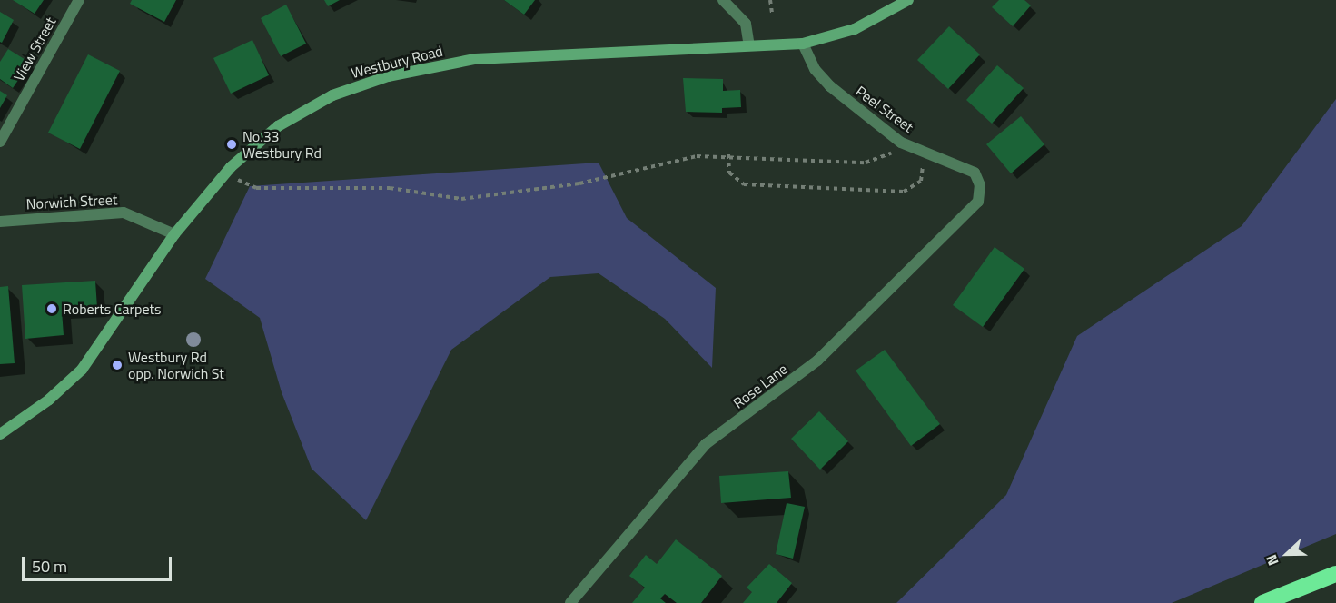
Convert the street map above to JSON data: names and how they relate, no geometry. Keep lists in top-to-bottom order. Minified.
{"streets":{"main road":["Westbury Road"],"street":["View Street","Peel Street","Norwich Street","Rose Lane"]},"crossings":[["Westbury Road","Peel Street"],["Westbury Road","Norwich Street"],["Peel Street","Rose Lane"]],"places":["No.33 Westbury Rd","Roberts Carpets","Westbury Rd opp. Norwich St"],"scale_bar":"50 m","north":"left"}
